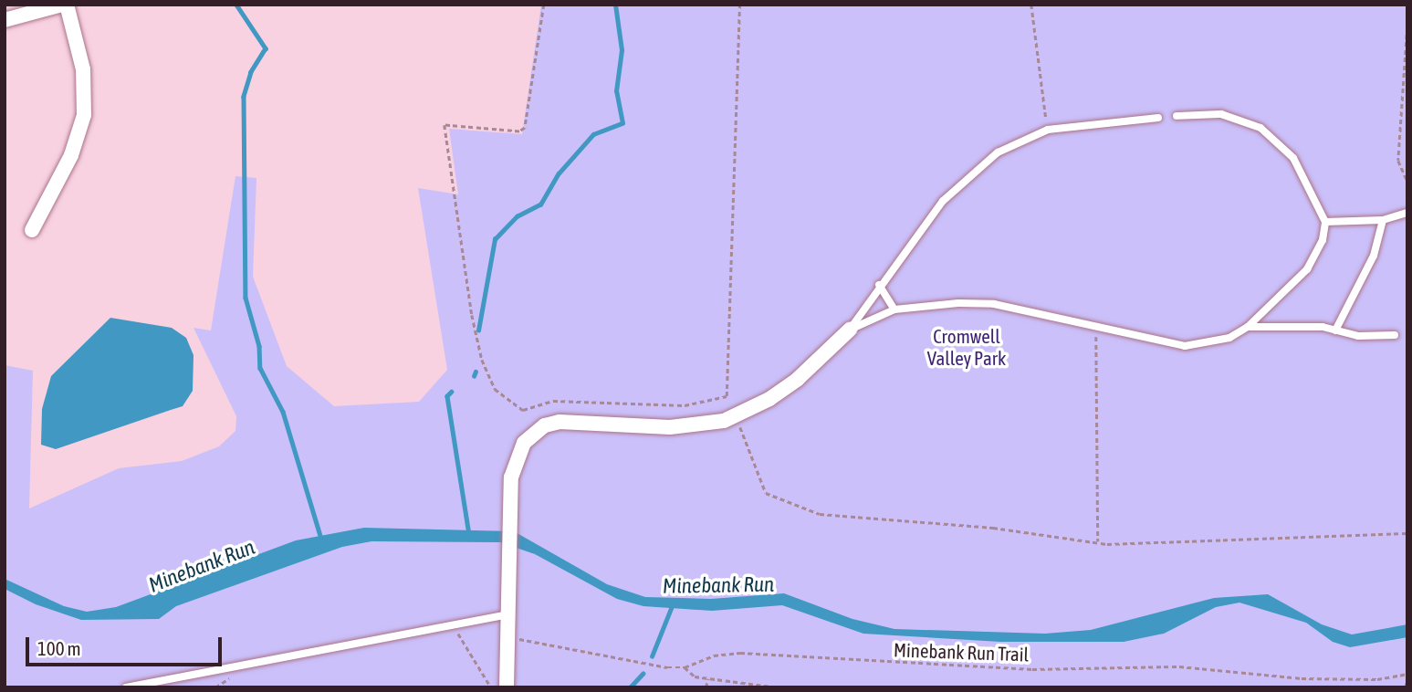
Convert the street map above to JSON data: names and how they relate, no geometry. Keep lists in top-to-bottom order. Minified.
{"streets":{"path":["Minebank Run Trail"]},"water":["Minebank Run"],"parks":["Cromwell Valley Park"],"scale_bar":"100 m"}
